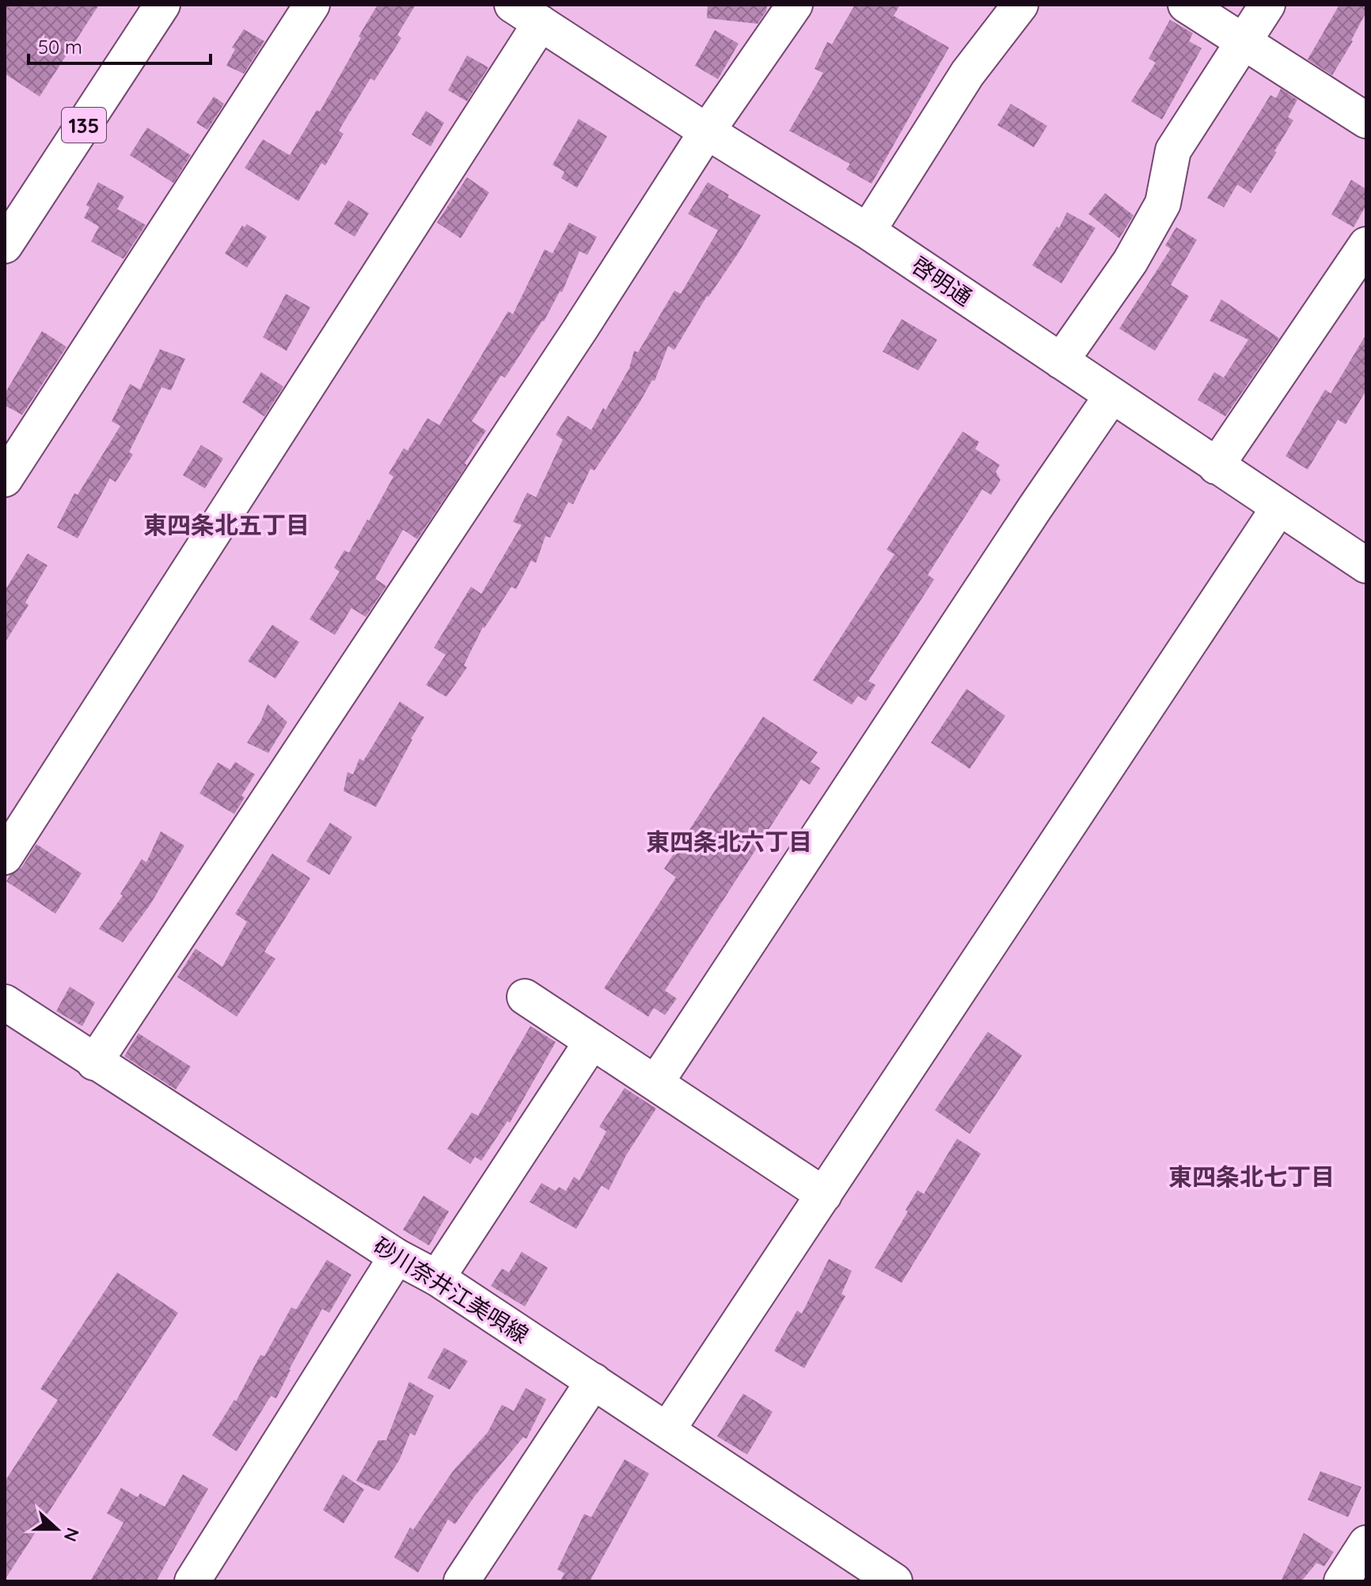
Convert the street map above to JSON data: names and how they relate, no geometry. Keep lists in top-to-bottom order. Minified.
{"streets":{"street":["135","啓明通","砂川奈井江美唄線"]},"districts":["東四条北五丁目","東四条北六丁目","東四条北七丁目"],"scale_bar":"50 m","north":"right"}
